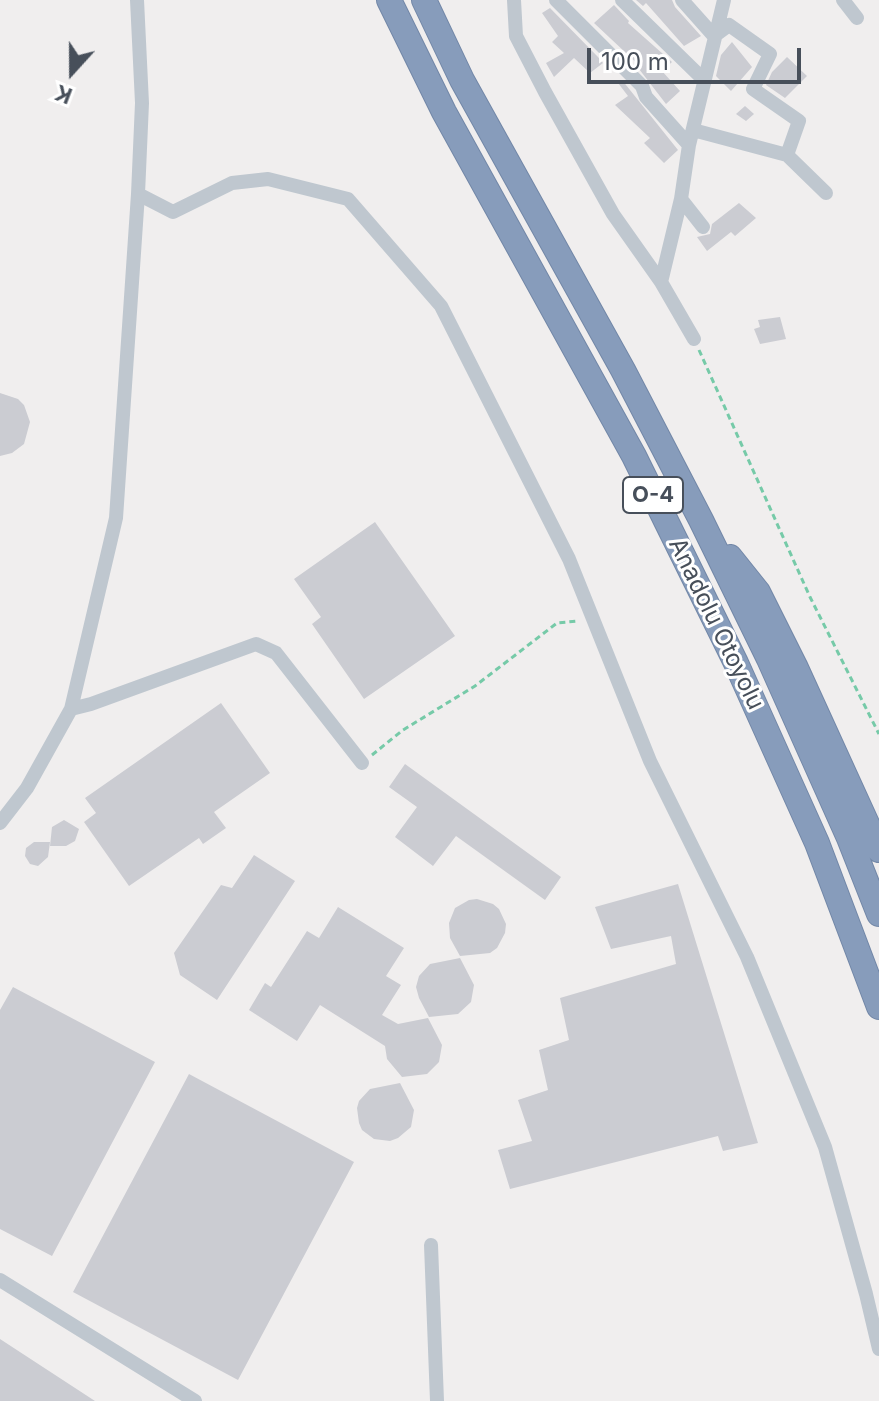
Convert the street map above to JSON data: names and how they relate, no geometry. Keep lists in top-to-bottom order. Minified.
{"streets":{"highway":["O-4","Anadolu Otoyolu"]},"scale_bar":"100 m","north":"bottom"}
